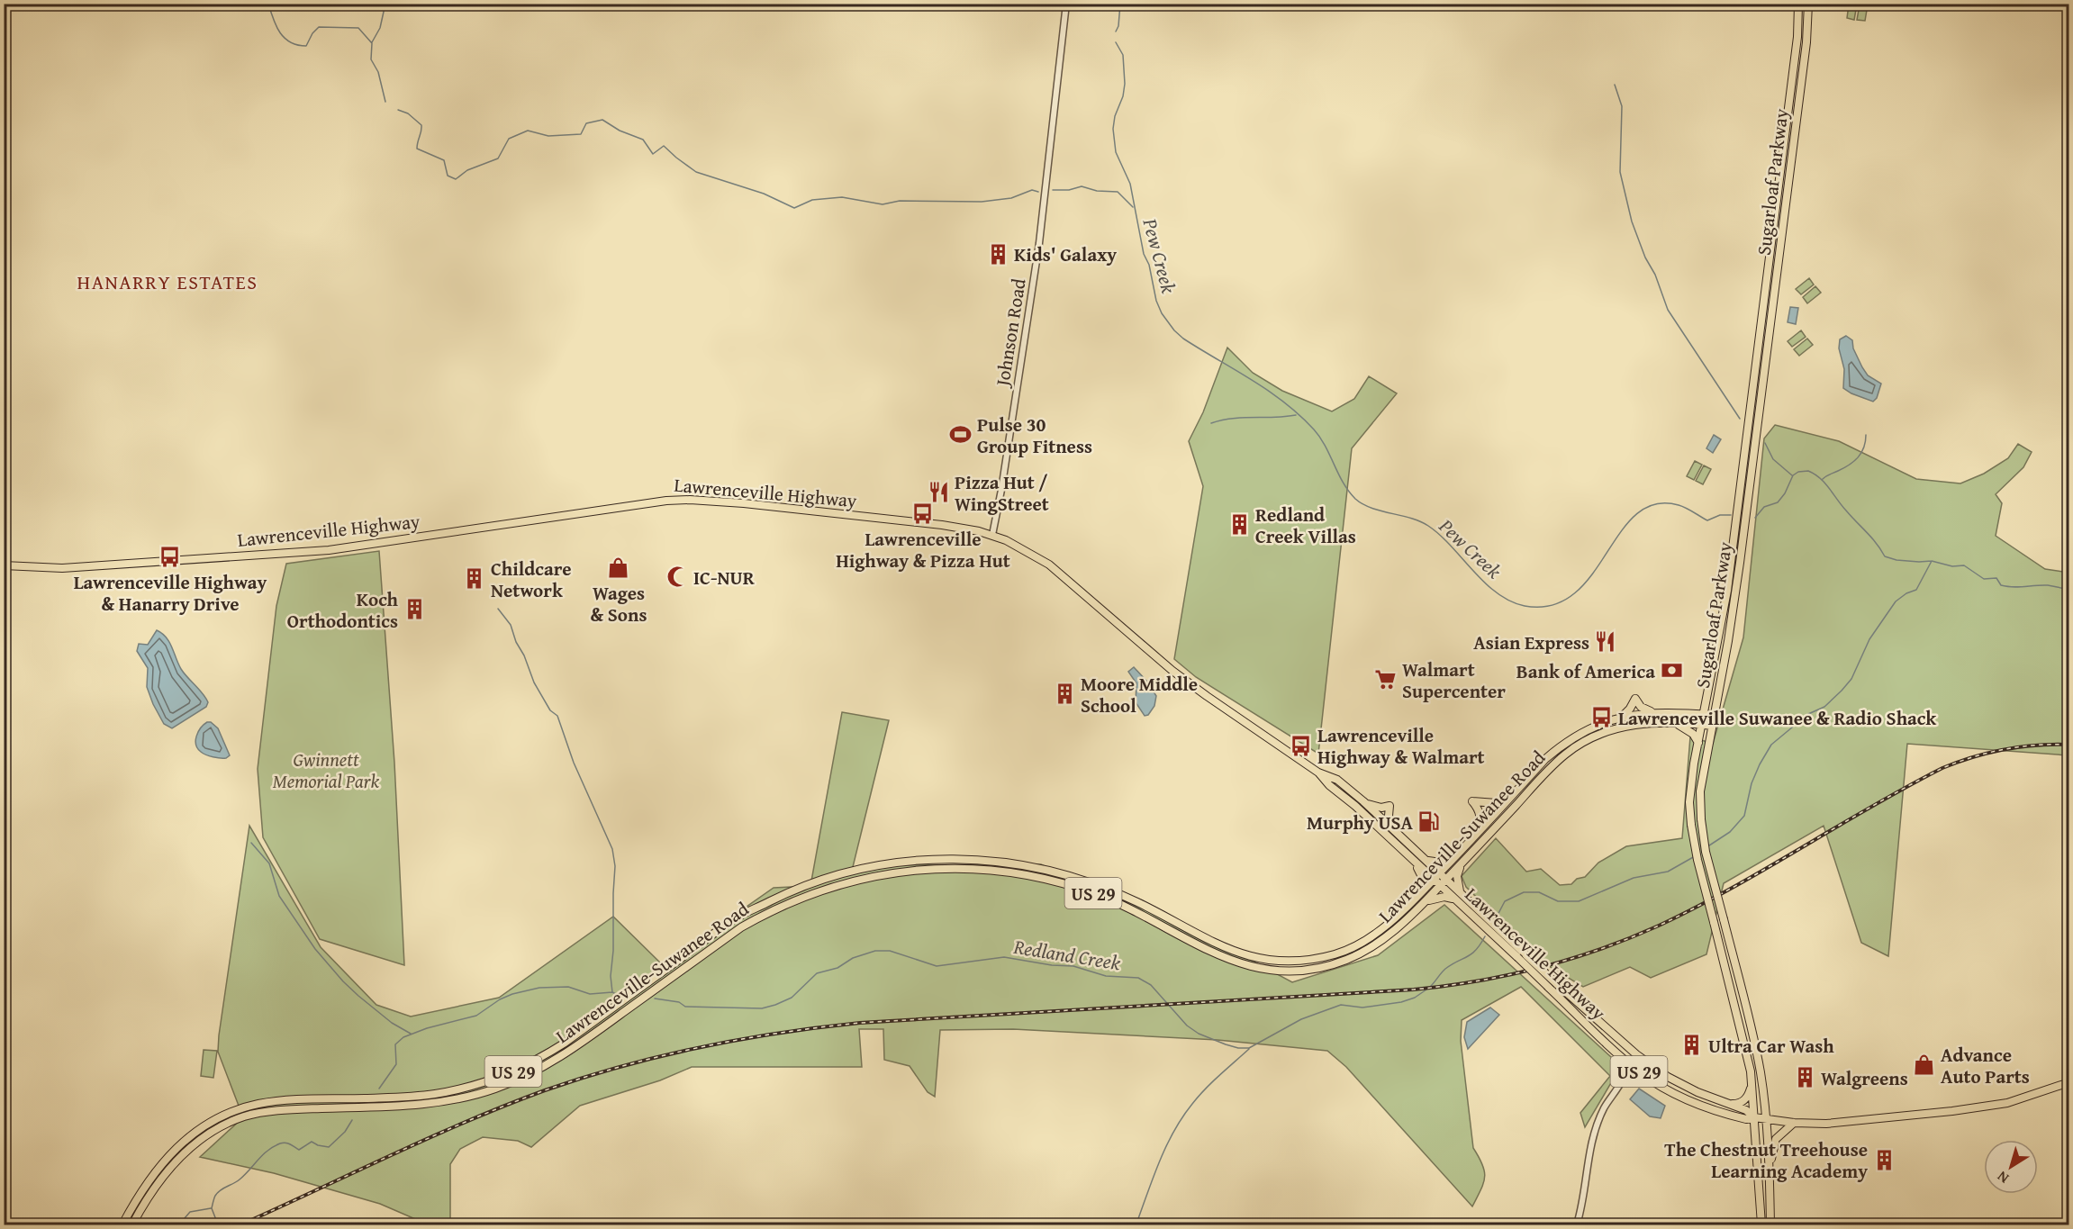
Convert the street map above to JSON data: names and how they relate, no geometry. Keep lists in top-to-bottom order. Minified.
{"streets":{"main road":["Sugarloaf Parkway","Lawrenceville Highway","Lawrenceville-Suwanee Road","US 29"],"street":["Johnson Road"]},"crossings":[["Sugarloaf Parkway","Lawrenceville Highway"],["Sugarloaf Parkway","Lawrenceville-Suwanee Road"],["Johnson Road","Lawrenceville Highway"],["Lawrenceville Highway","Lawrenceville-Suwanee Road"]],"districts":["HANARRY ESTATES"],"water":["Pew Creek","Redland Creek"],"parks":["Gwinnett Memorial Park"],"places":{"building":["Kids' Galaxy","Redland Creek Villas","Childcare Network","Koch Orthodontics","Moore Middle School","Ultra Car Wash","Walgreens","The Chestnut Treehouse Learning Academy"],"sports":["Pulse 30 Group Fitness"],"restaurant":["Pizza Hut / WingStreet","Asian Express"],"bus stop":["Lawrenceville Highway & Pizza Hut","Lawrenceville Highway & Hanarry Drive","Lawrenceville Suwanee & Radio Shack","Lawrenceville Highway & Walmart"],"shop":["Wages & Sons","Advance Auto Parts"],"mosque":["IC-NUR"],"bank":["Bank of America"],"supermarket":["Walmart Supercenter"],"fuel station":["Murphy USA"]},"north":"bottom left"}
